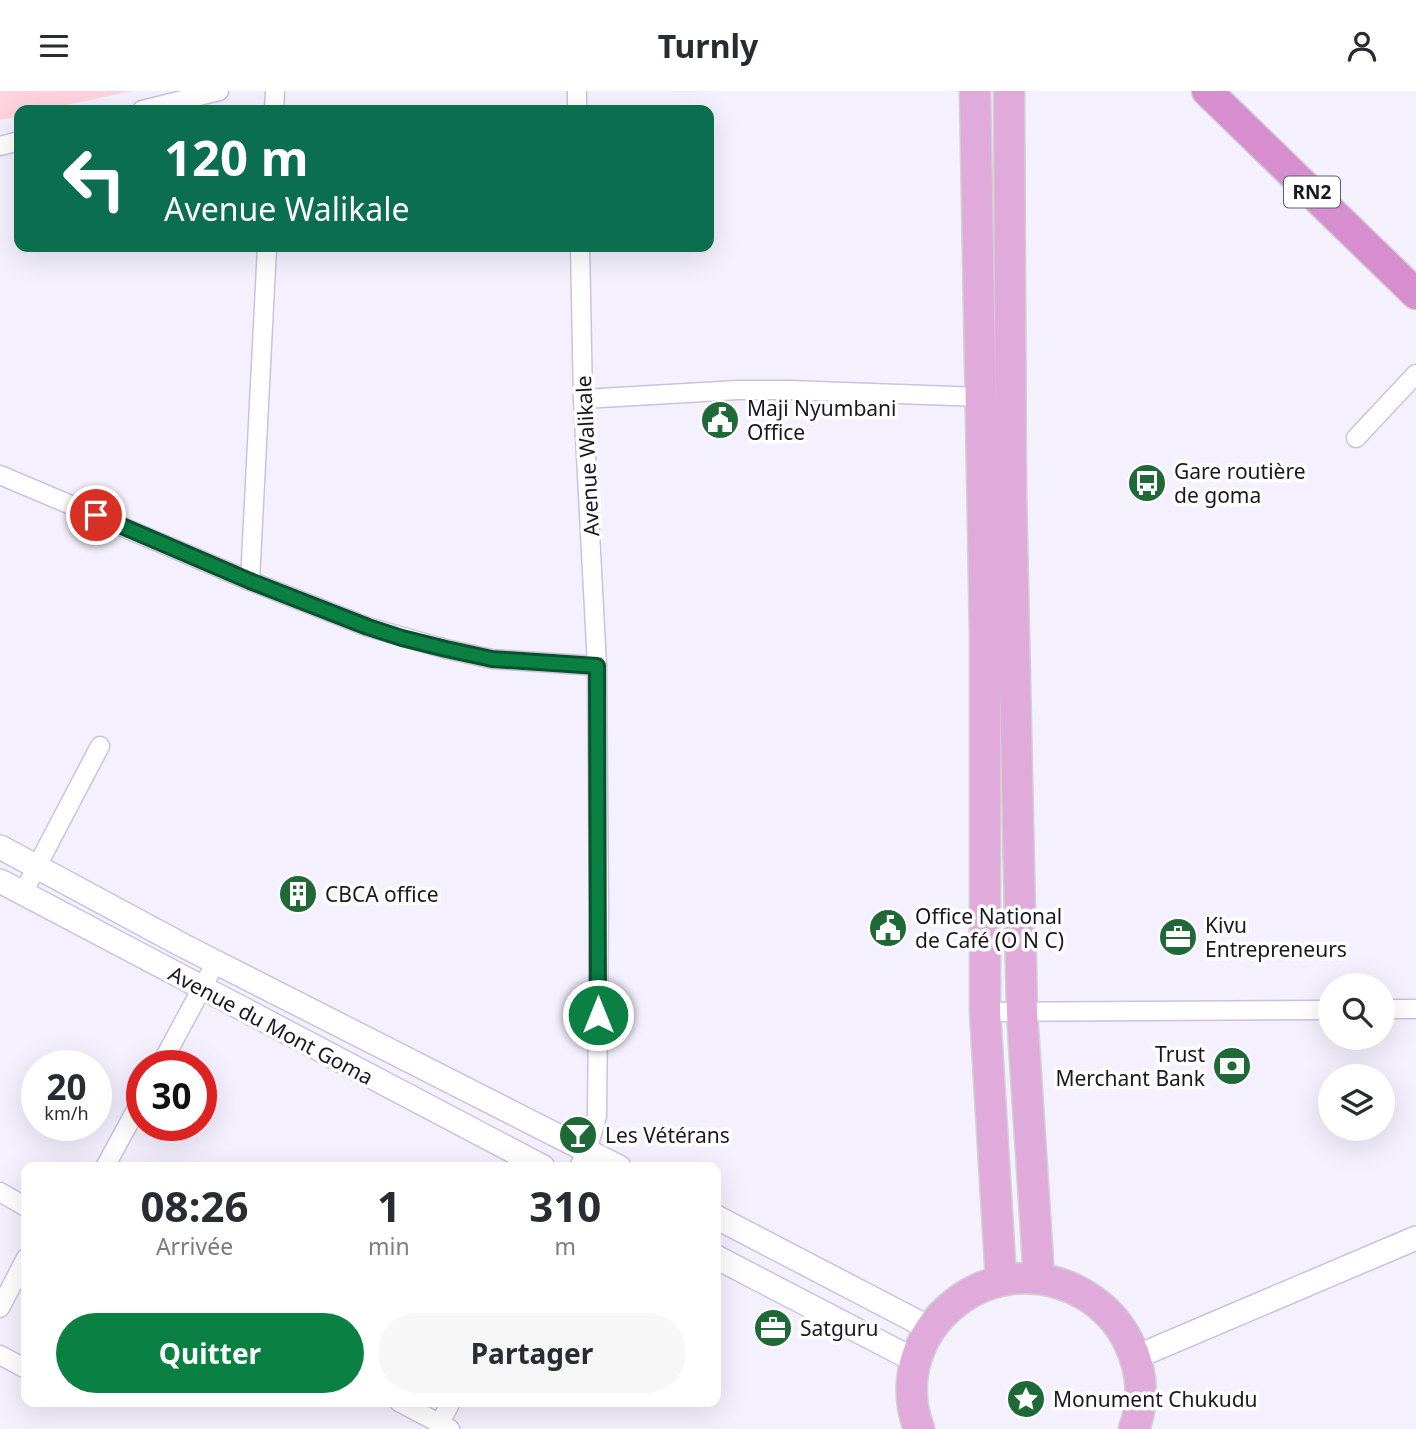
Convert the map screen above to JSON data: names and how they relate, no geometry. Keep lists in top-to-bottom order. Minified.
{"streets":{"highway":["RN2"],"street":["Avenue Walikale","Avenue du Mont Goma"]},"places":{"public building":["Maji Nyumbani Office","Office National de Café (O N C)"],"bus stop":["Gare routière de goma"],"building":["CBCA office"],"office":["Kivu Entrepreneurs","Satguru"],"bank":["Trust Merchant Bank"],"bar":["Les Vétérans"],"place":["Monument Chukudu"]},"page":{"header":"Turnly","turn":["120 m","Avenue Walikale"],"speed":"20 km/h","limit":"30","eta":["08:26","Arrivée","1","min","310","m"],"buttons":["Quitter","Partager"]}}
